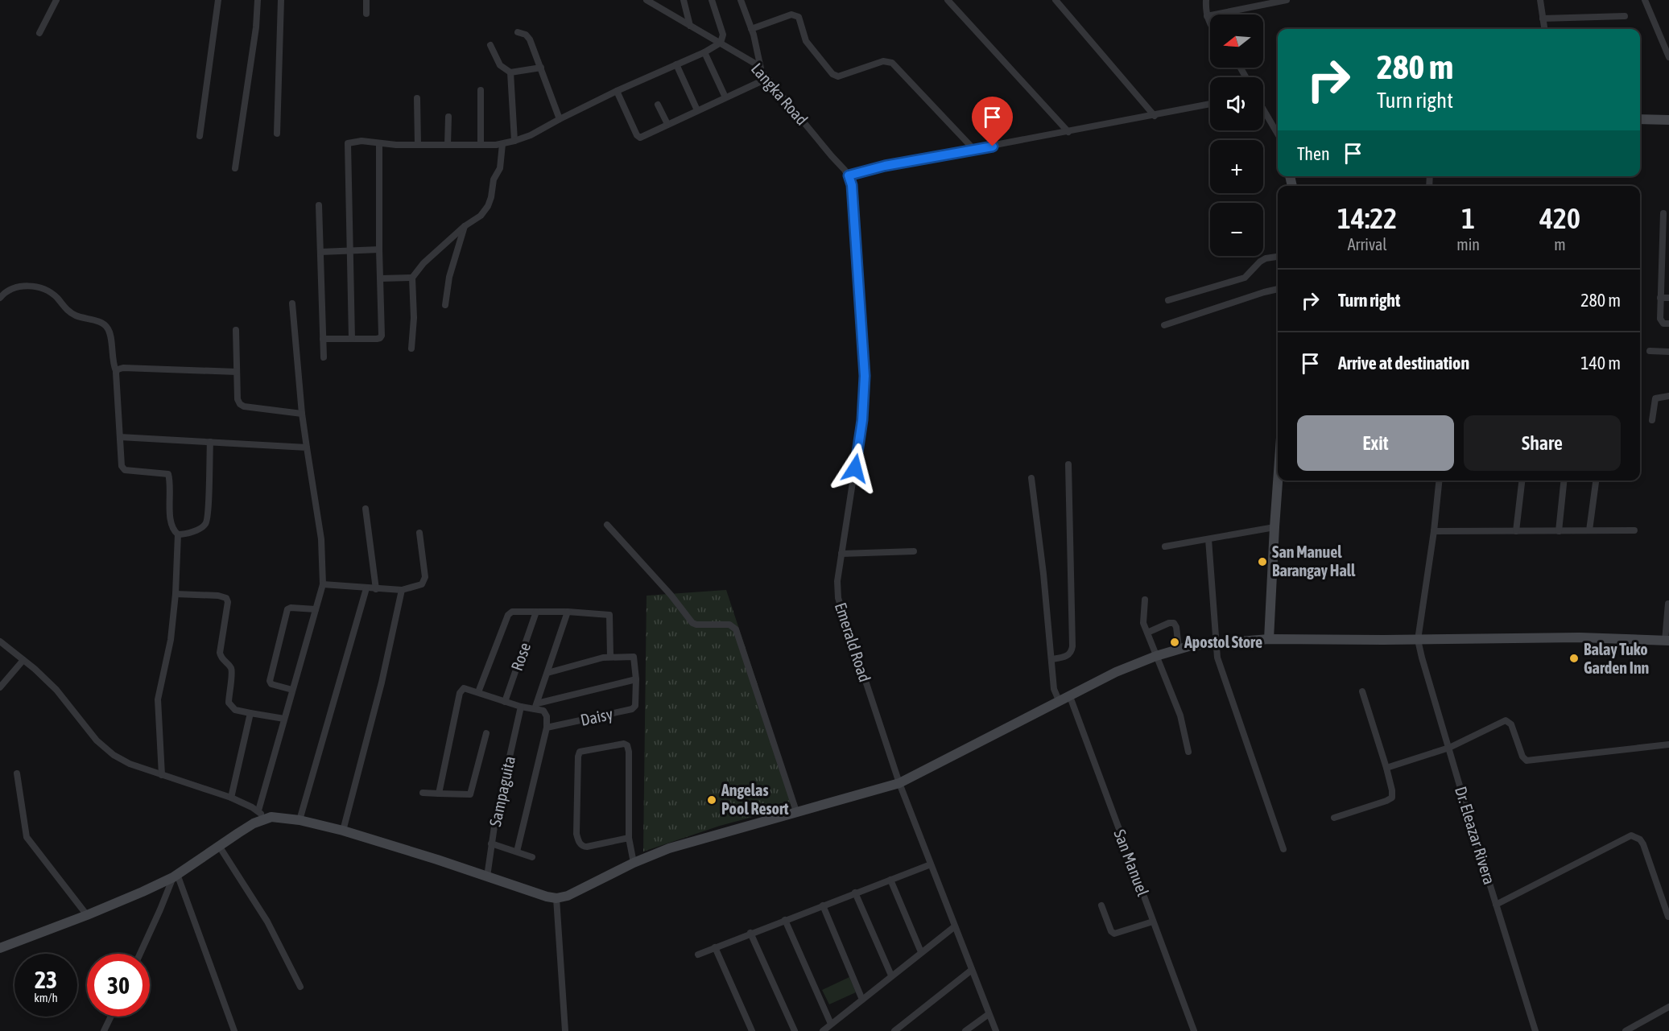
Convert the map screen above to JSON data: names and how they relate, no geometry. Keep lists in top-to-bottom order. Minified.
{"streets":{"street":["Langka Road","Emerald Road","Rose","Daisy","Sampaguita","Dr. Eleazar Rivera","San Manuel"]},"crossings":[["Langka Road","Emerald Road"]],"places":["San Manuel Barangay Hall","Apostol Store","Balay Tuko Garden Inn","Angelas Pool Resort"],"north":"left","page":{"map_buttons":["+","−"],"turn":["280 m","Turn right"],"then":"Then","eta":["14:22","Arrival","1","min","420","m"],"list":[{"name":"Turn right","value":"280 m"},{"name":"Arrive at destination","value":"140 m"}],"buttons":["Exit","Share"],"speed":"23 km/h","limit":"30"}}
